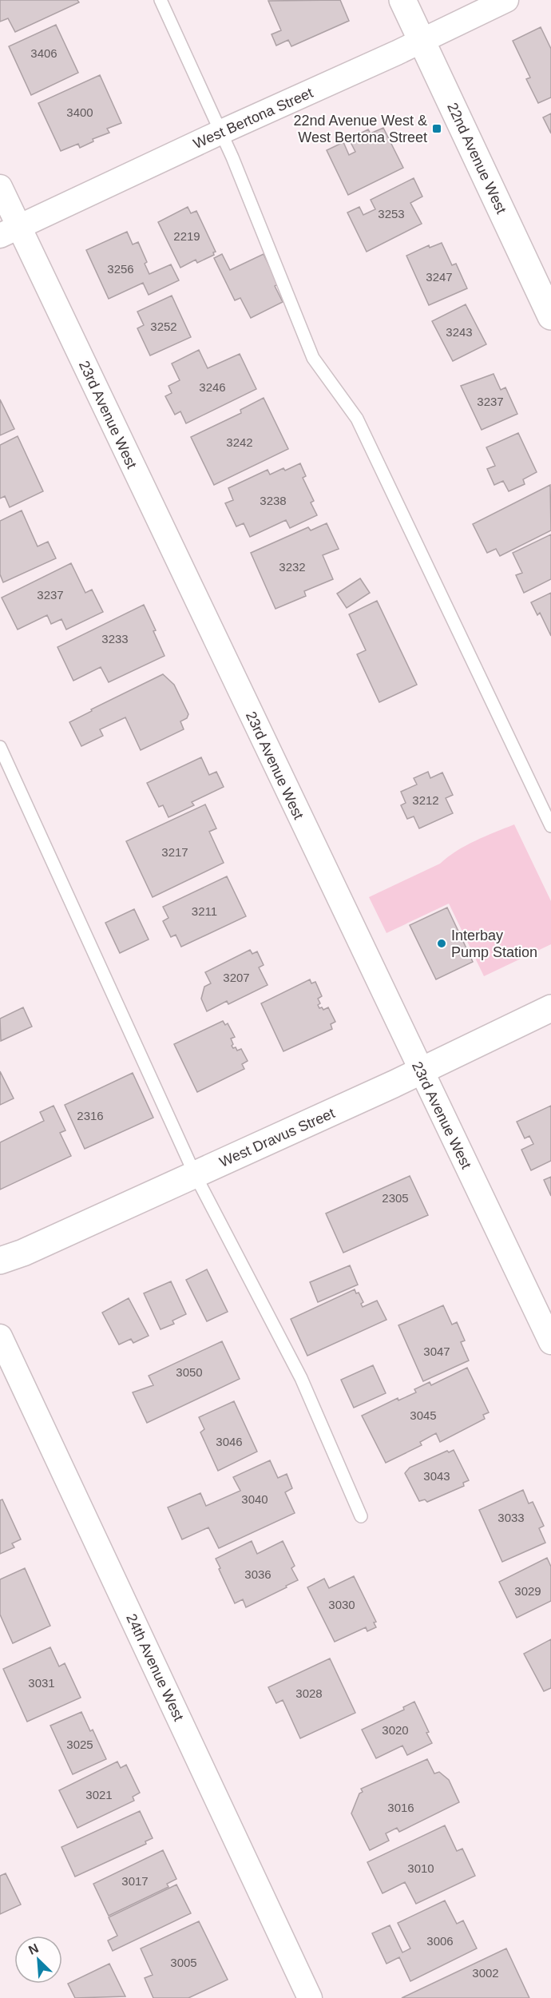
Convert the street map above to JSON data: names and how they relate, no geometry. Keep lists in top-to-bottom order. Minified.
{"streets":{"street":["West Bertona Street","22nd Avenue West","23rd Avenue West","West Dravus Street","24th Avenue West"]},"crossings":[["West Bertona Street","22nd Avenue West"],["West Bertona Street","23rd Avenue West"],["23rd Avenue West","West Dravus Street"]],"places":{"transit":["22nd Avenue West & West Bertona Street"],"other":["Interbay Pump Station"]},"house_numbers":["3406","3400","3253","2219","3256","3247","3252","3243","3246","3237","3242","3238","3232","3237","3233","3212","3217","3211","3207","2316","2305","3047","3050","3045","3046","3043","3040","3033","3036","3029","3030","3031","3028","3020","3025","3021","3016","3010","3017","3006","3005","3002"],"north":"top left"}
